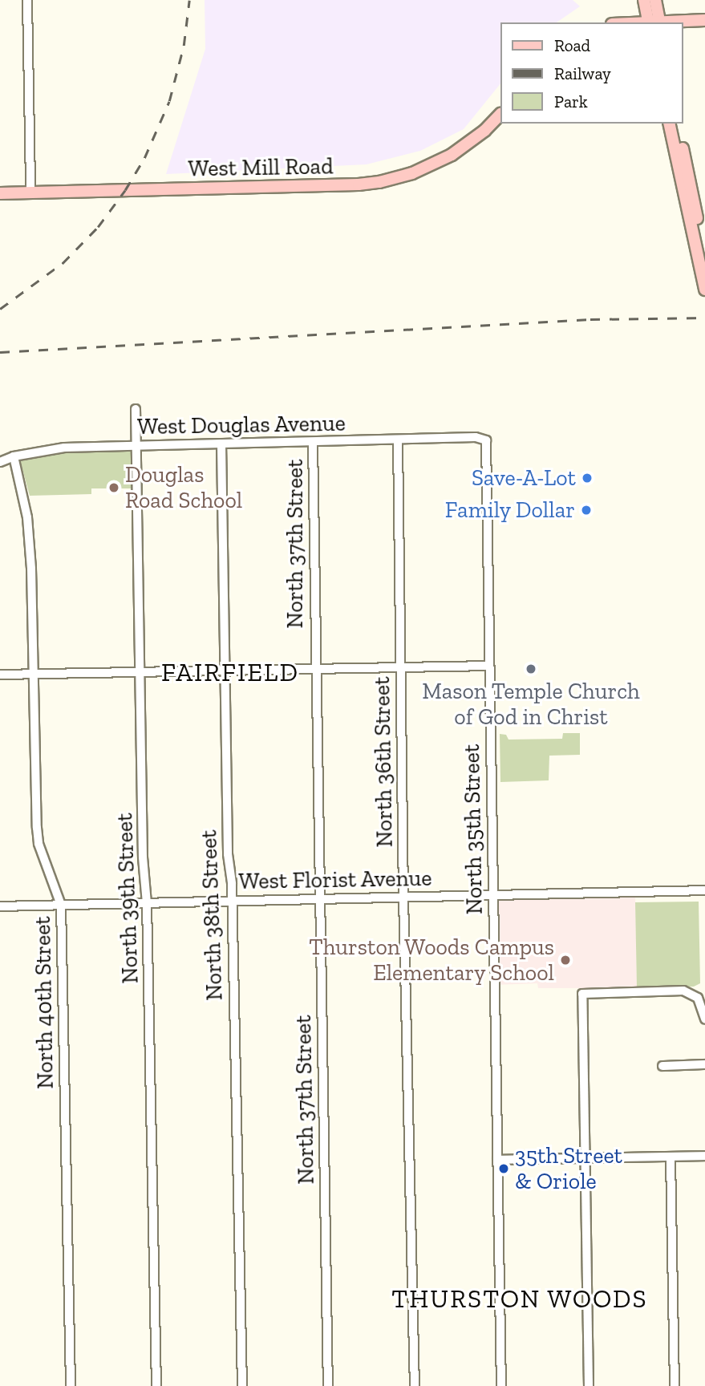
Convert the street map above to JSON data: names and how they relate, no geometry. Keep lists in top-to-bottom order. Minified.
{"streets":{"main road":["West Mill Road"],"street":["West Douglas Avenue","North 37th Street","North 36th Street","North 35th Street","West Florist Avenue","North 39th Street","North 38th Street","North 40th Street"]},"crossings":[["West Douglas Avenue","North 37th Street"],["West Douglas Avenue","North 36th Street"],["West Douglas Avenue","North 35th Street"],["West Douglas Avenue","North 39th Street"],["West Douglas Avenue","North 38th Street"],["West Douglas Avenue","North 40th Street"],["North 37th Street","West Florist Avenue"],["North 36th Street","West Florist Avenue"],["North 35th Street","West Florist Avenue"],["West Florist Avenue","North 39th Street"],["West Florist Avenue","North 38th Street"],["West Florist Avenue","North 40th Street"]],"districts":["FAIRFIELD","THURSTON WOODS"],"places":["Save-A-Lot","Douglas Road School","Family Dollar","Mason Temple Church of God in Christ","Thurston Woods Campus Elementary School","35th Street & Oriole"],"legend":["Road","Railway","Park"]}
